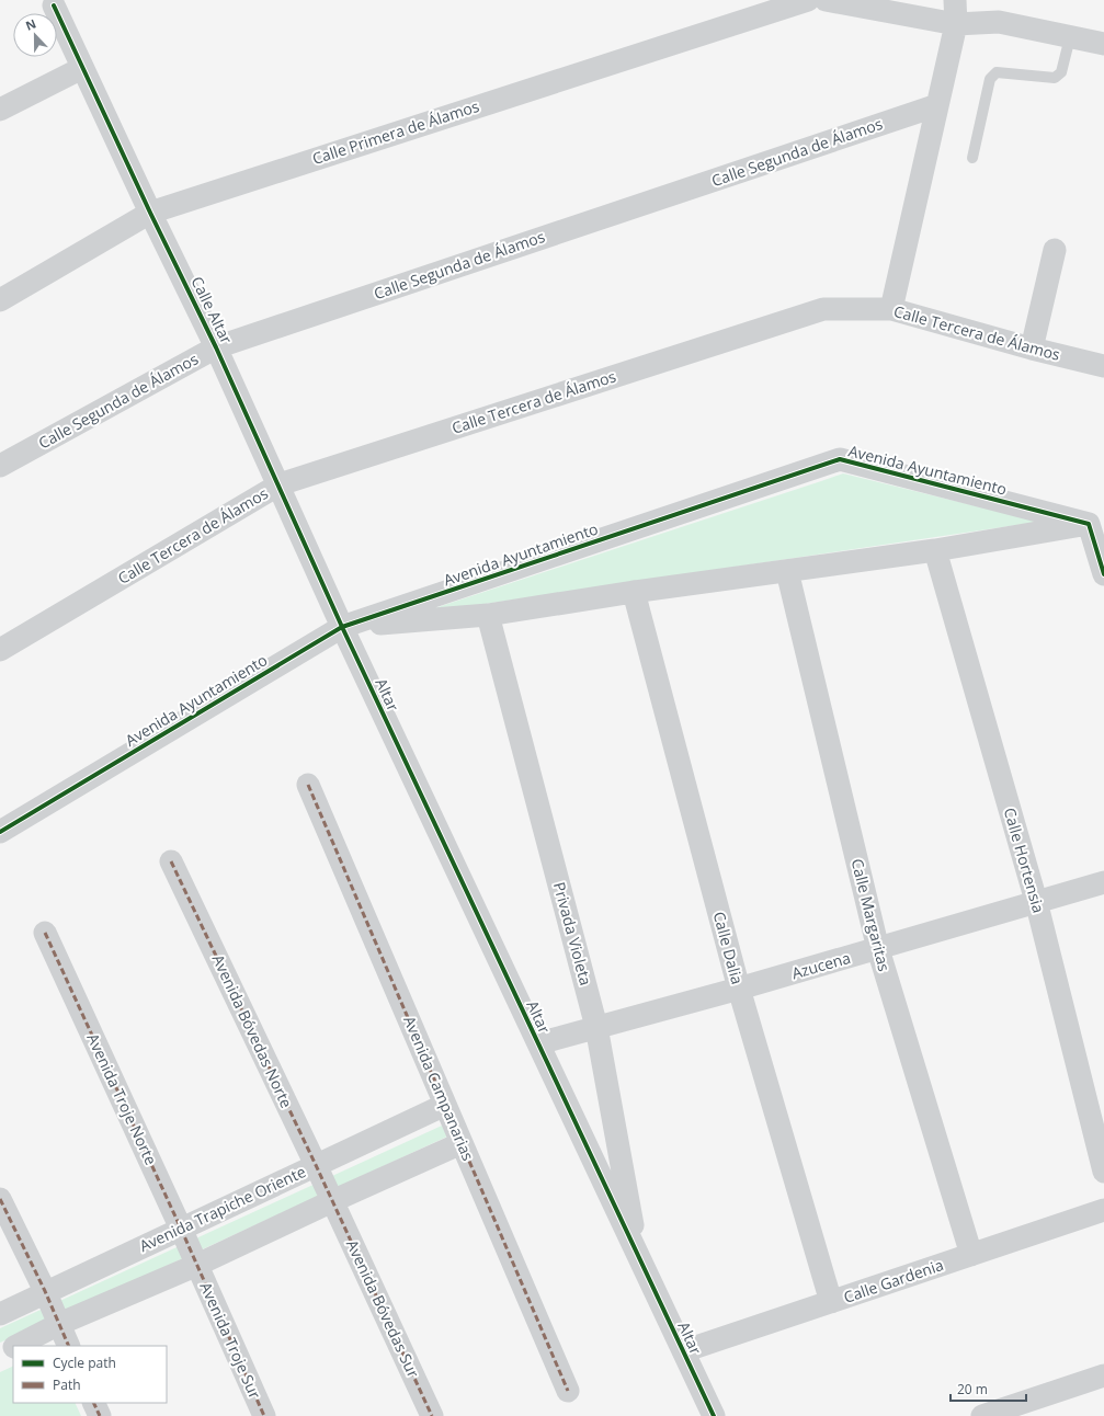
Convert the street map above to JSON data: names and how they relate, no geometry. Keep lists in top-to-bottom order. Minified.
{"streets":{"street":["Calle Primera de Álamos","Calle Segunda de Álamos","Calle Altar","Calle Tercera de Álamos","Avenida Ayuntamiento","Altar","Calle Hortensia","Calle Margaritas","Privada Violeta","Calle Dalia","Azucena","Avenida Bóvedas Norte","Avenida Campanarias","Avenida Troje Norte","Avenida Trapiche Oriente","Calle Gardenia","Avenida Bóvedas Sur","Avenida Troje Sur"]},"crossings":[["Calle Primera de Álamos","Calle Altar"],["Calle Segunda de Álamos","Calle Altar"],["Calle Altar","Calle Tercera de Álamos"],["Calle Altar","Avenida Ayuntamiento"],["Calle Altar","Altar"],["Avenida Ayuntamiento","Altar"],["Avenida Ayuntamiento","Calle Hortensia"],["Avenida Ayuntamiento","Calle Margaritas"],["Avenida Ayuntamiento","Privada Violeta"],["Avenida Ayuntamiento","Calle Dalia"],["Altar","Privada Violeta"],["Altar","Azucena"],["Altar","Calle Gardenia"],["Calle Hortensia","Azucena"],["Calle Margaritas","Azucena"],["Calle Margaritas","Calle Gardenia"],["Privada Violeta","Azucena"],["Calle Dalia","Azucena"],["Calle Dalia","Calle Gardenia"],["Avenida Bóvedas Norte","Avenida Trapiche Oriente"],["Avenida Bóvedas Norte","Avenida Bóvedas Sur"],["Avenida Campanarias","Avenida Trapiche Oriente"],["Avenida Troje Norte","Avenida Trapiche Oriente"],["Avenida Troje Norte","Avenida Troje Sur"]],"legend":["Cycle path","Path"],"scale_bar":"20 m","north":"top"}
